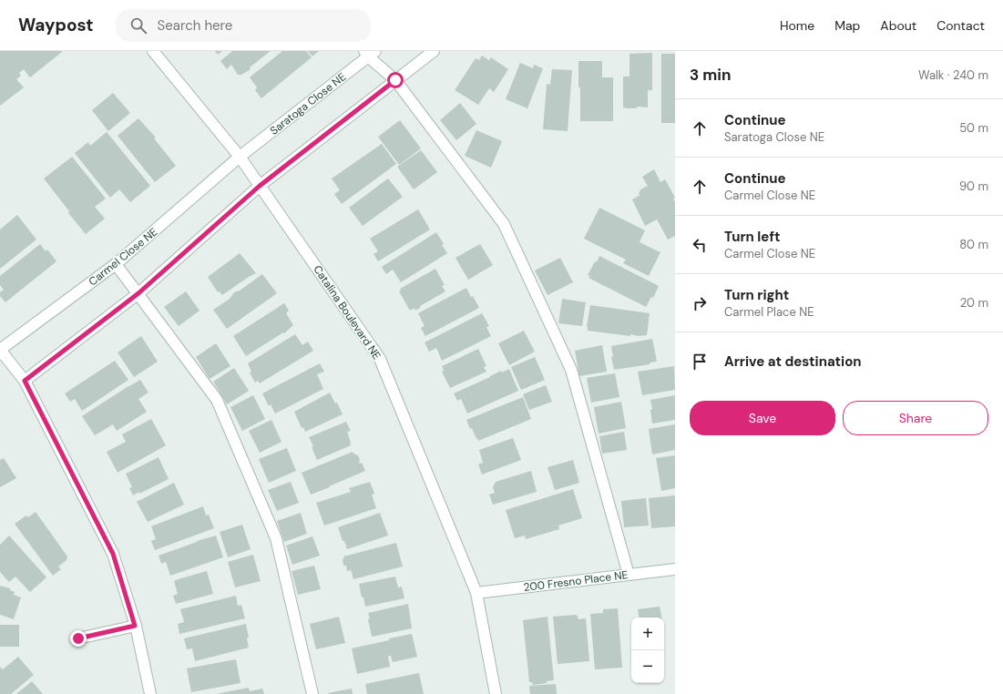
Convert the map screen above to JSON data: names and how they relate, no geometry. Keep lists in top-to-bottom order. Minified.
{"streets":{"street":["Saratoga Close NE","Carmel Close NE","Catalina Boulevard NE","200 Fresno Place NE"]},"crossings":[["Saratoga Close NE","Carmel Close NE"],["Saratoga Close NE","Catalina Boulevard NE"],["Carmel Close NE","Catalina Boulevard NE"],["Catalina Boulevard NE","200 Fresno Place NE"]],"page":{"header":"Waypost","search":"Search here","nav":["Home","Map","About","Contact"],"heading":["3 min","Walk · 240 m"],"list":[["Continue","Saratoga Close NE","50 m"],["Continue","Carmel Close NE","90 m"],["Turn left","Carmel Close NE","80 m"],["Turn right","Carmel Place NE","20 m"],"Arrive at destination"],"buttons":["Save","Share"],"map_buttons":["+","−"]}}
